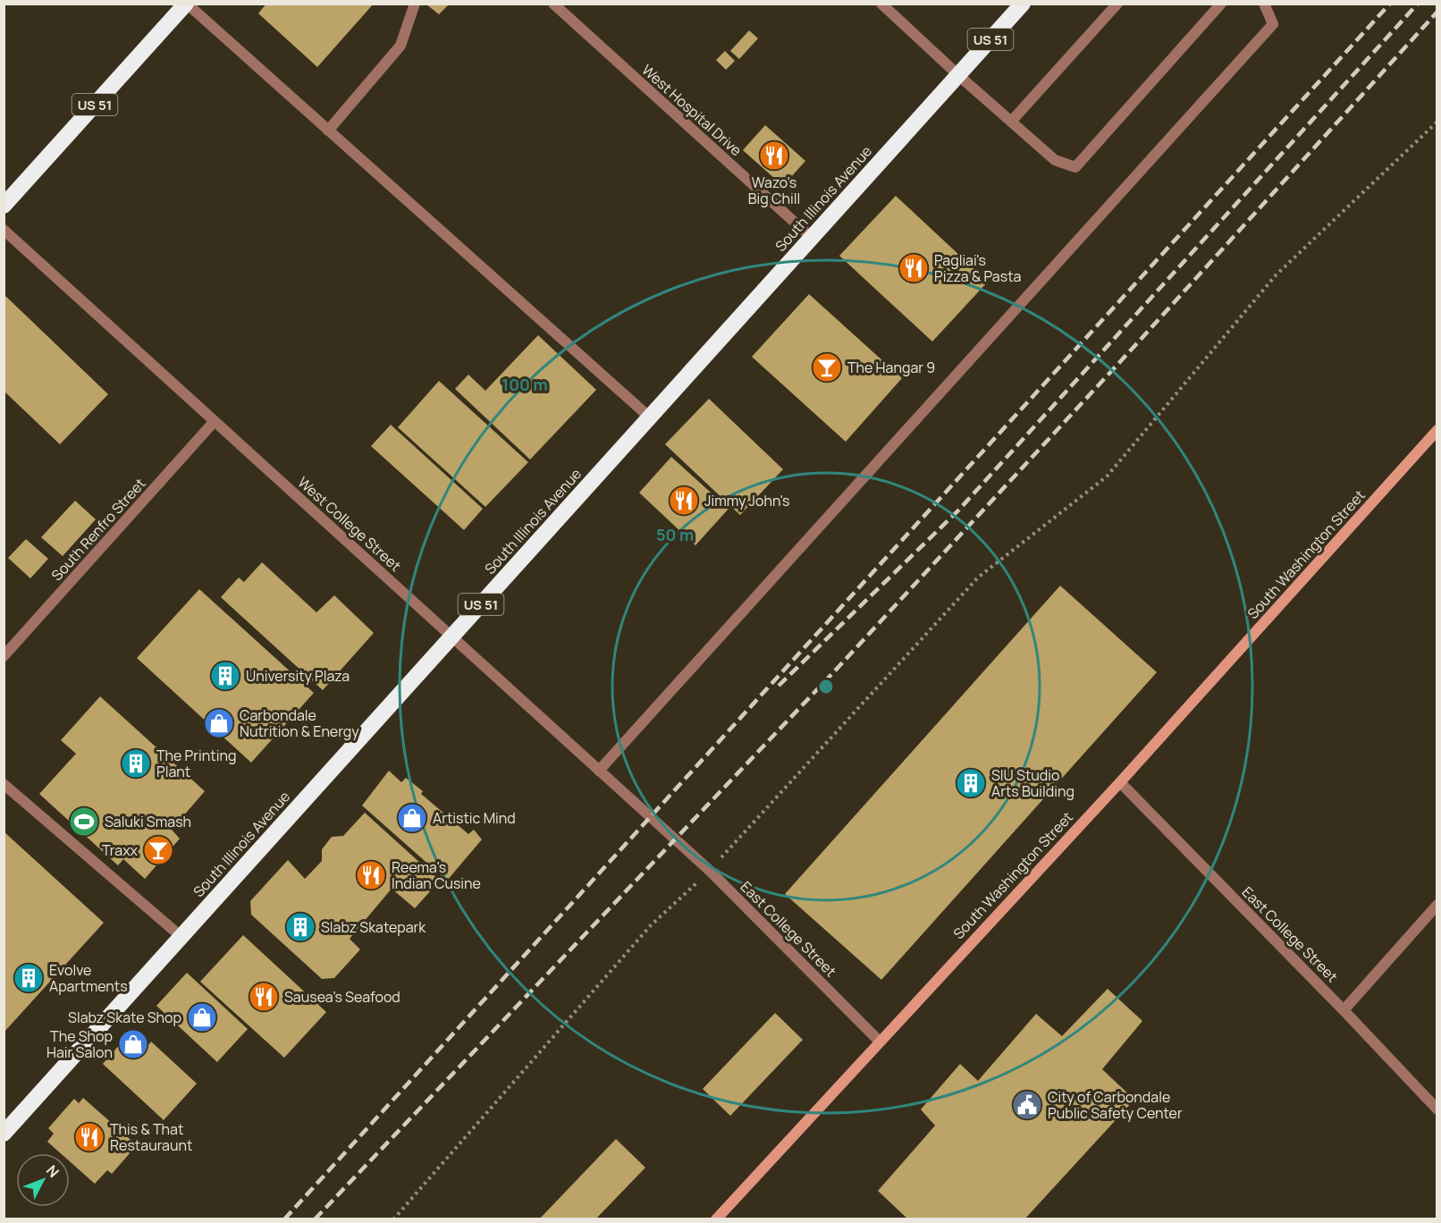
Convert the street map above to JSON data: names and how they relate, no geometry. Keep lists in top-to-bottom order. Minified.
{"streets":{"highway":["US 51","South Illinois Avenue"],"street":["West Hospital Drive","West College Street","South Renfro Street","South Washington Street","East College Street"]},"crossings":[["West Hospital Drive","South Illinois Avenue"],["South Illinois Avenue","West College Street"],["West College Street","South Renfro Street"],["West College Street","East College Street"],["South Washington Street","East College Street"]],"places":{"restaurant":["Wazo's Big Chill","Pagliai's Pizza & Pasta","Jimmy John's","Reema's Indian Cusine","Sausea's Seafood","This & That Restauraunt"],"bar":["The Hangar 9","Traxx"],"building":["University Plaza","The Printing Plant","SIU Studio Arts Building","Slabz Skatepark","Evolve Apartments"],"shop":["Carbondale Nutrition & Energy","Artistic Mind","Slabz Skate Shop","The Shop Hair Salon"],"sports":["Saluki Smash"],"public building":["City of Carbondale Public Safety Center"]},"north":"top right","rings":["100 m","50 m"]}
